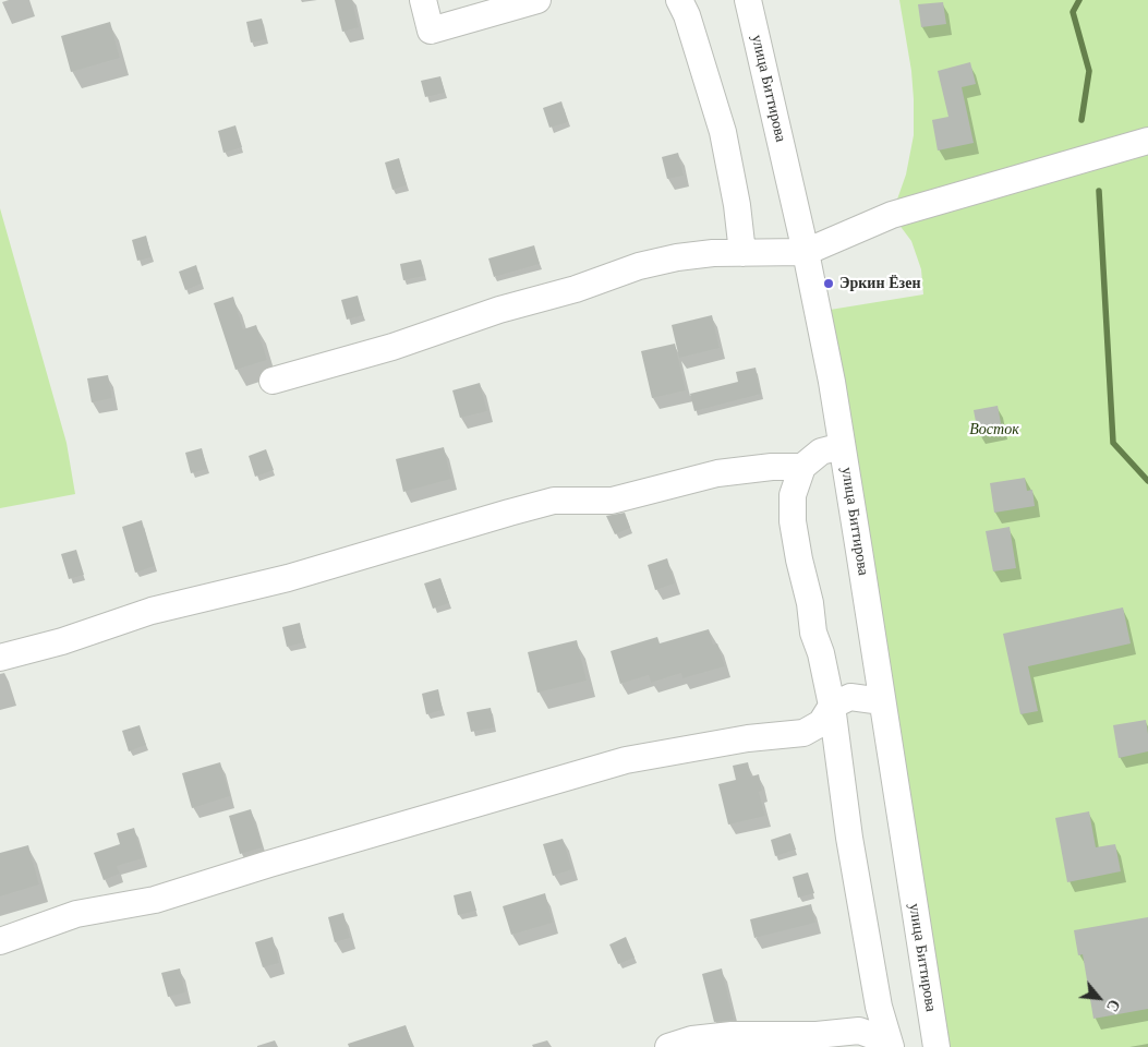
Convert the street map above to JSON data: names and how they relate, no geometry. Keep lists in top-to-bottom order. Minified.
{"streets":{"street":["улица Биттирова"]},"parks":["Восток"],"places":["Эркин Ёзен"],"north":"bottom right"}
